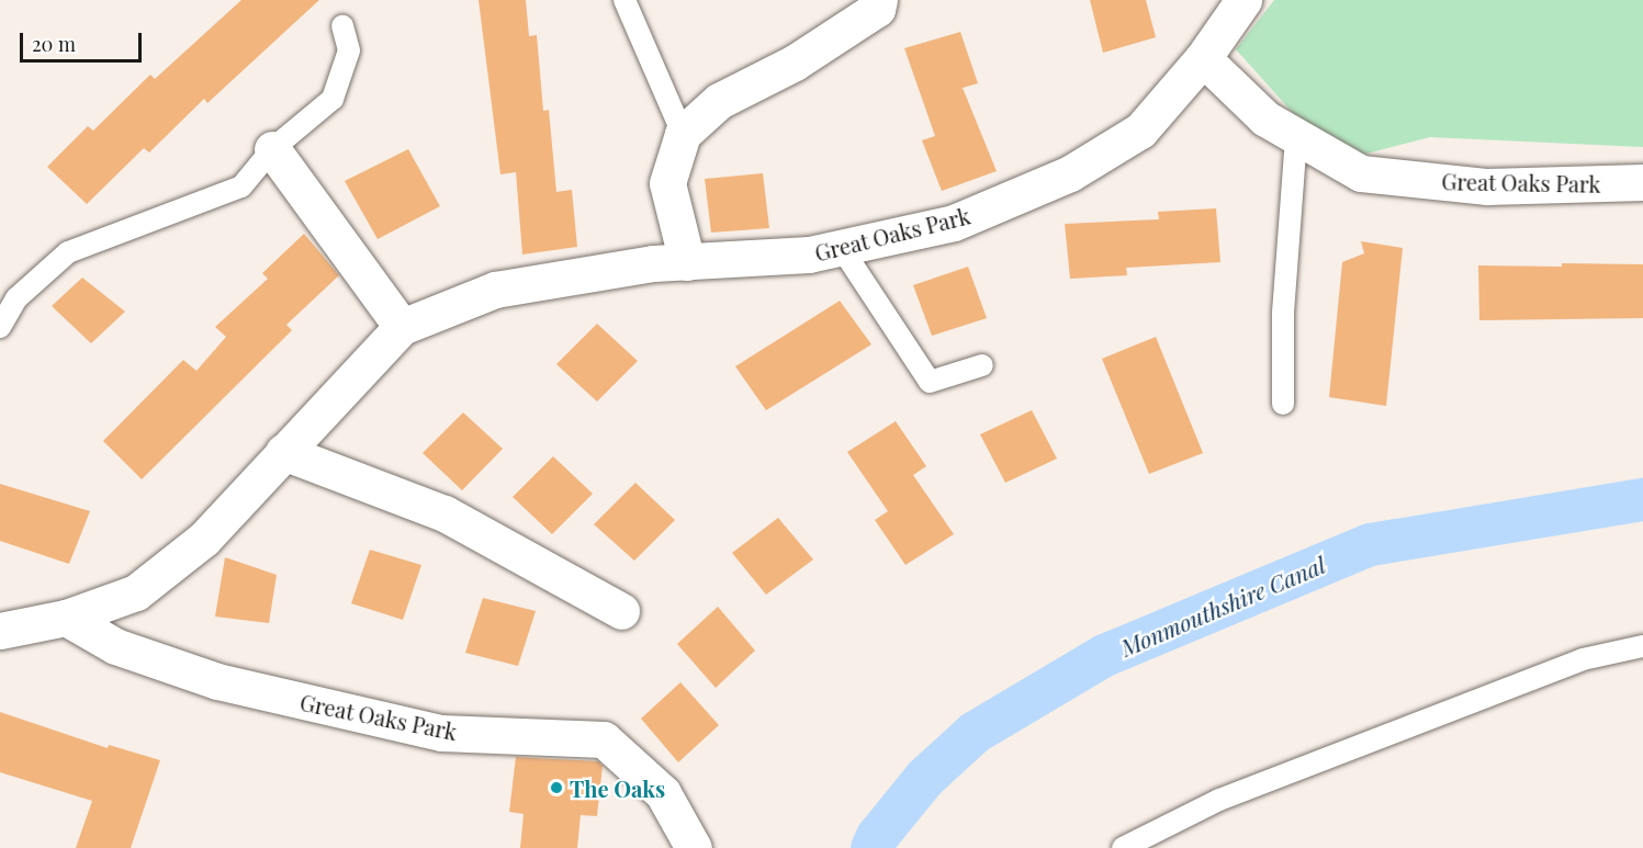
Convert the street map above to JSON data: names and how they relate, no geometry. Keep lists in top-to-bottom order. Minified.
{"streets":{"street":["Great Oaks Park"]},"water":["Monmouthshire Canal"],"places":["The Oaks"],"scale_bar":"20 m"}
